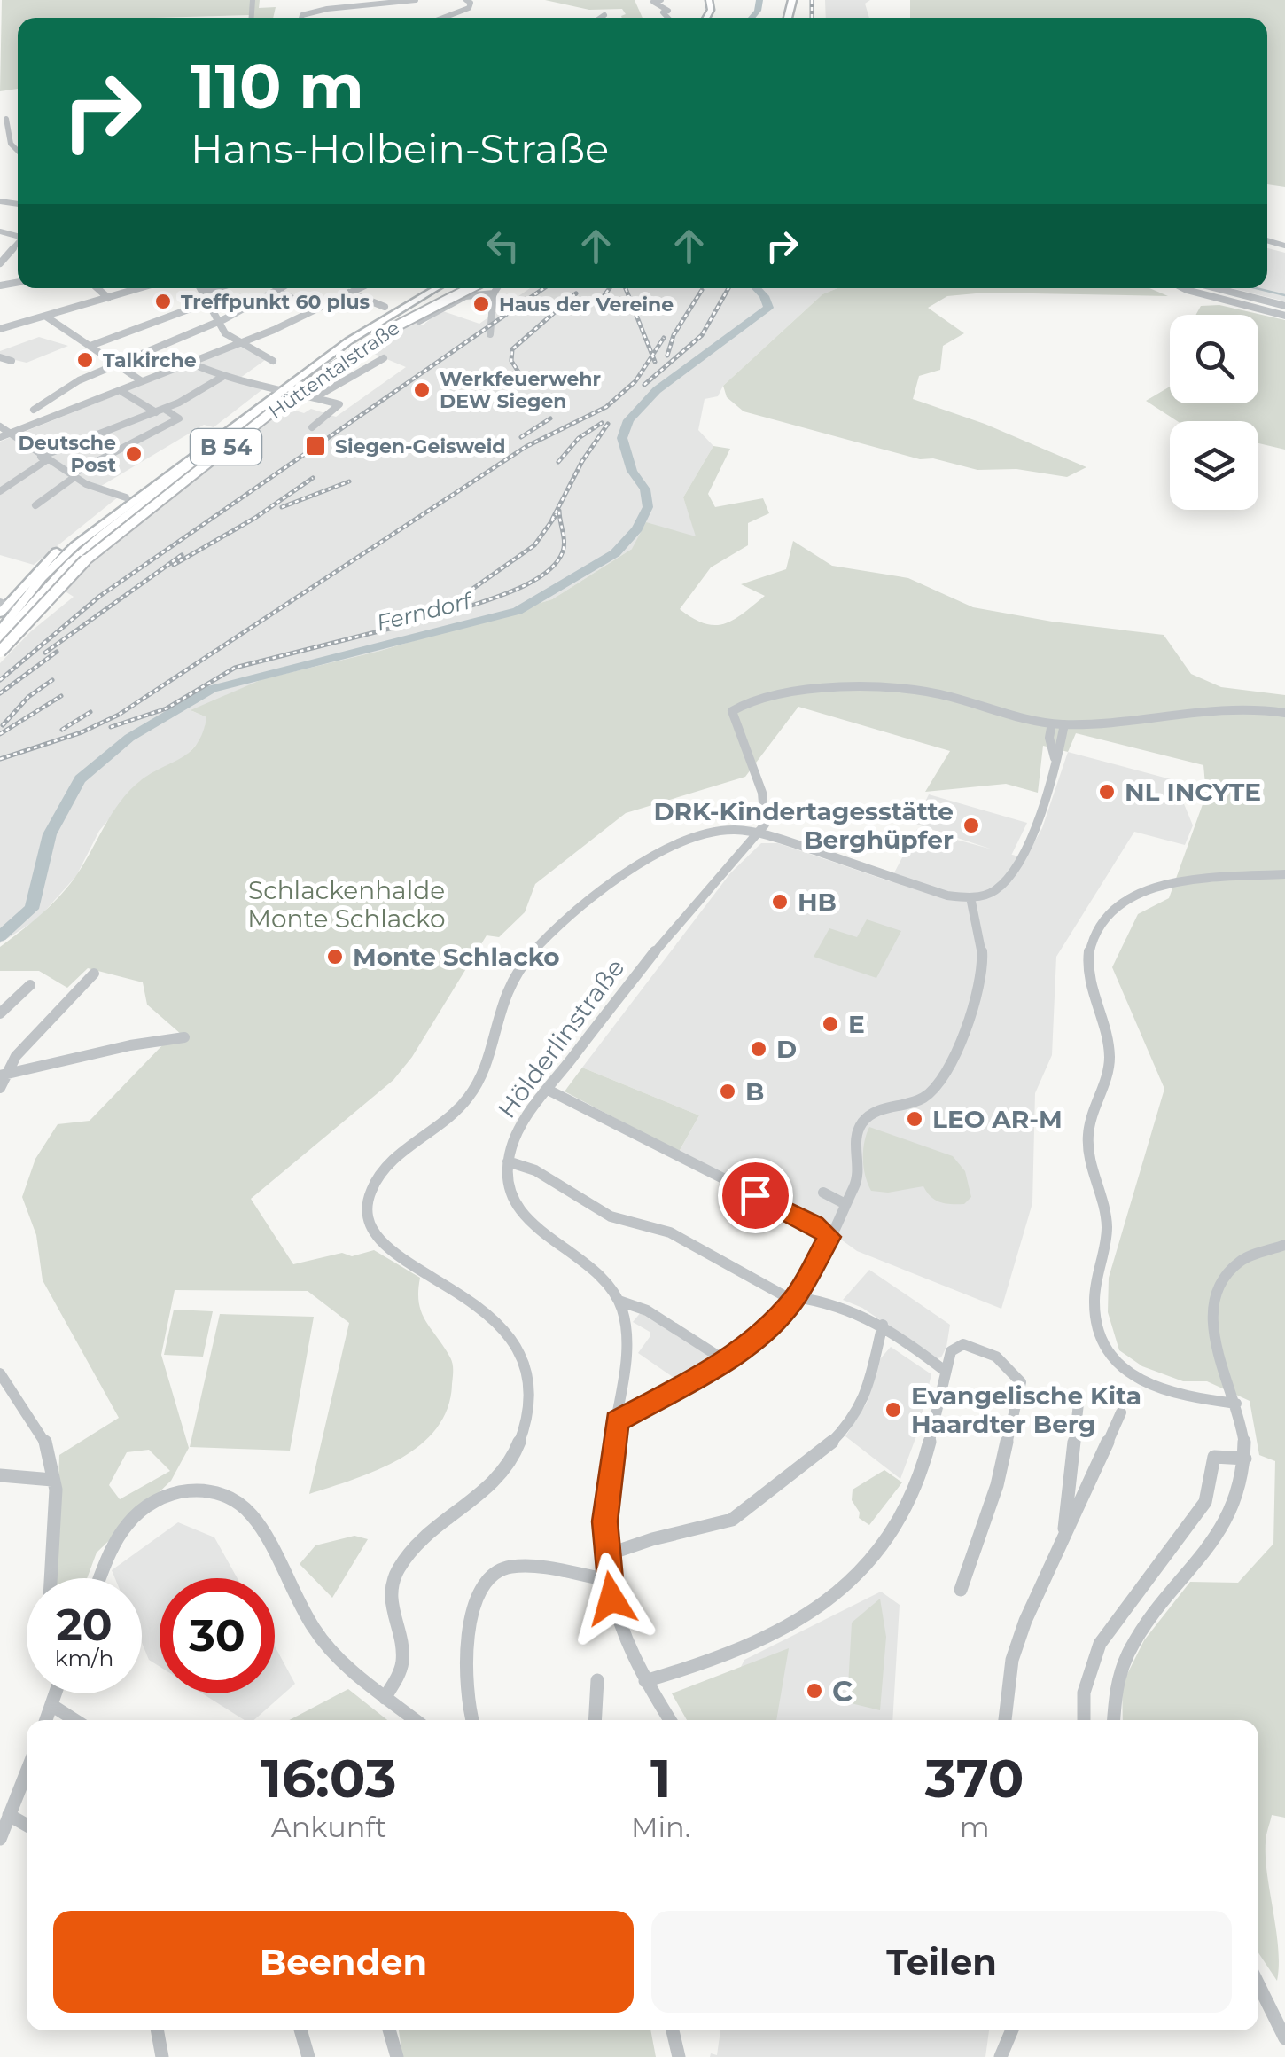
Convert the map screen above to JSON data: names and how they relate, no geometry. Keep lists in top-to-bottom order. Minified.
{"streets":{"highway":["Hüttentalstraße","B 54"],"street":["Hölderlinstraße"]},"water":["Ferndorf"],"parks":["Schlackenhalde Monte Schlacko"],"places":{"other":["Treffpunkt 60 plus","Haus der Vereine","Talkirche","Werkfeuerwehr DEW Siegen","Deutsche Post","NL INCYTE","DRK-Kindertagesstätte Berghüpfer","HB","Monte Schlacko","E","D","B","LEO AR-M","Evangelische Kita Haardter Berg","C"],"transit":["Siegen-Geisweid"]},"page":{"turn":["110 m","Hans-Holbein-Straße"],"speed":"20 km/h","limit":"30","eta":["16:03","Ankunft","1","Min.","370","m"],"buttons":["Beenden","Teilen"]}}
